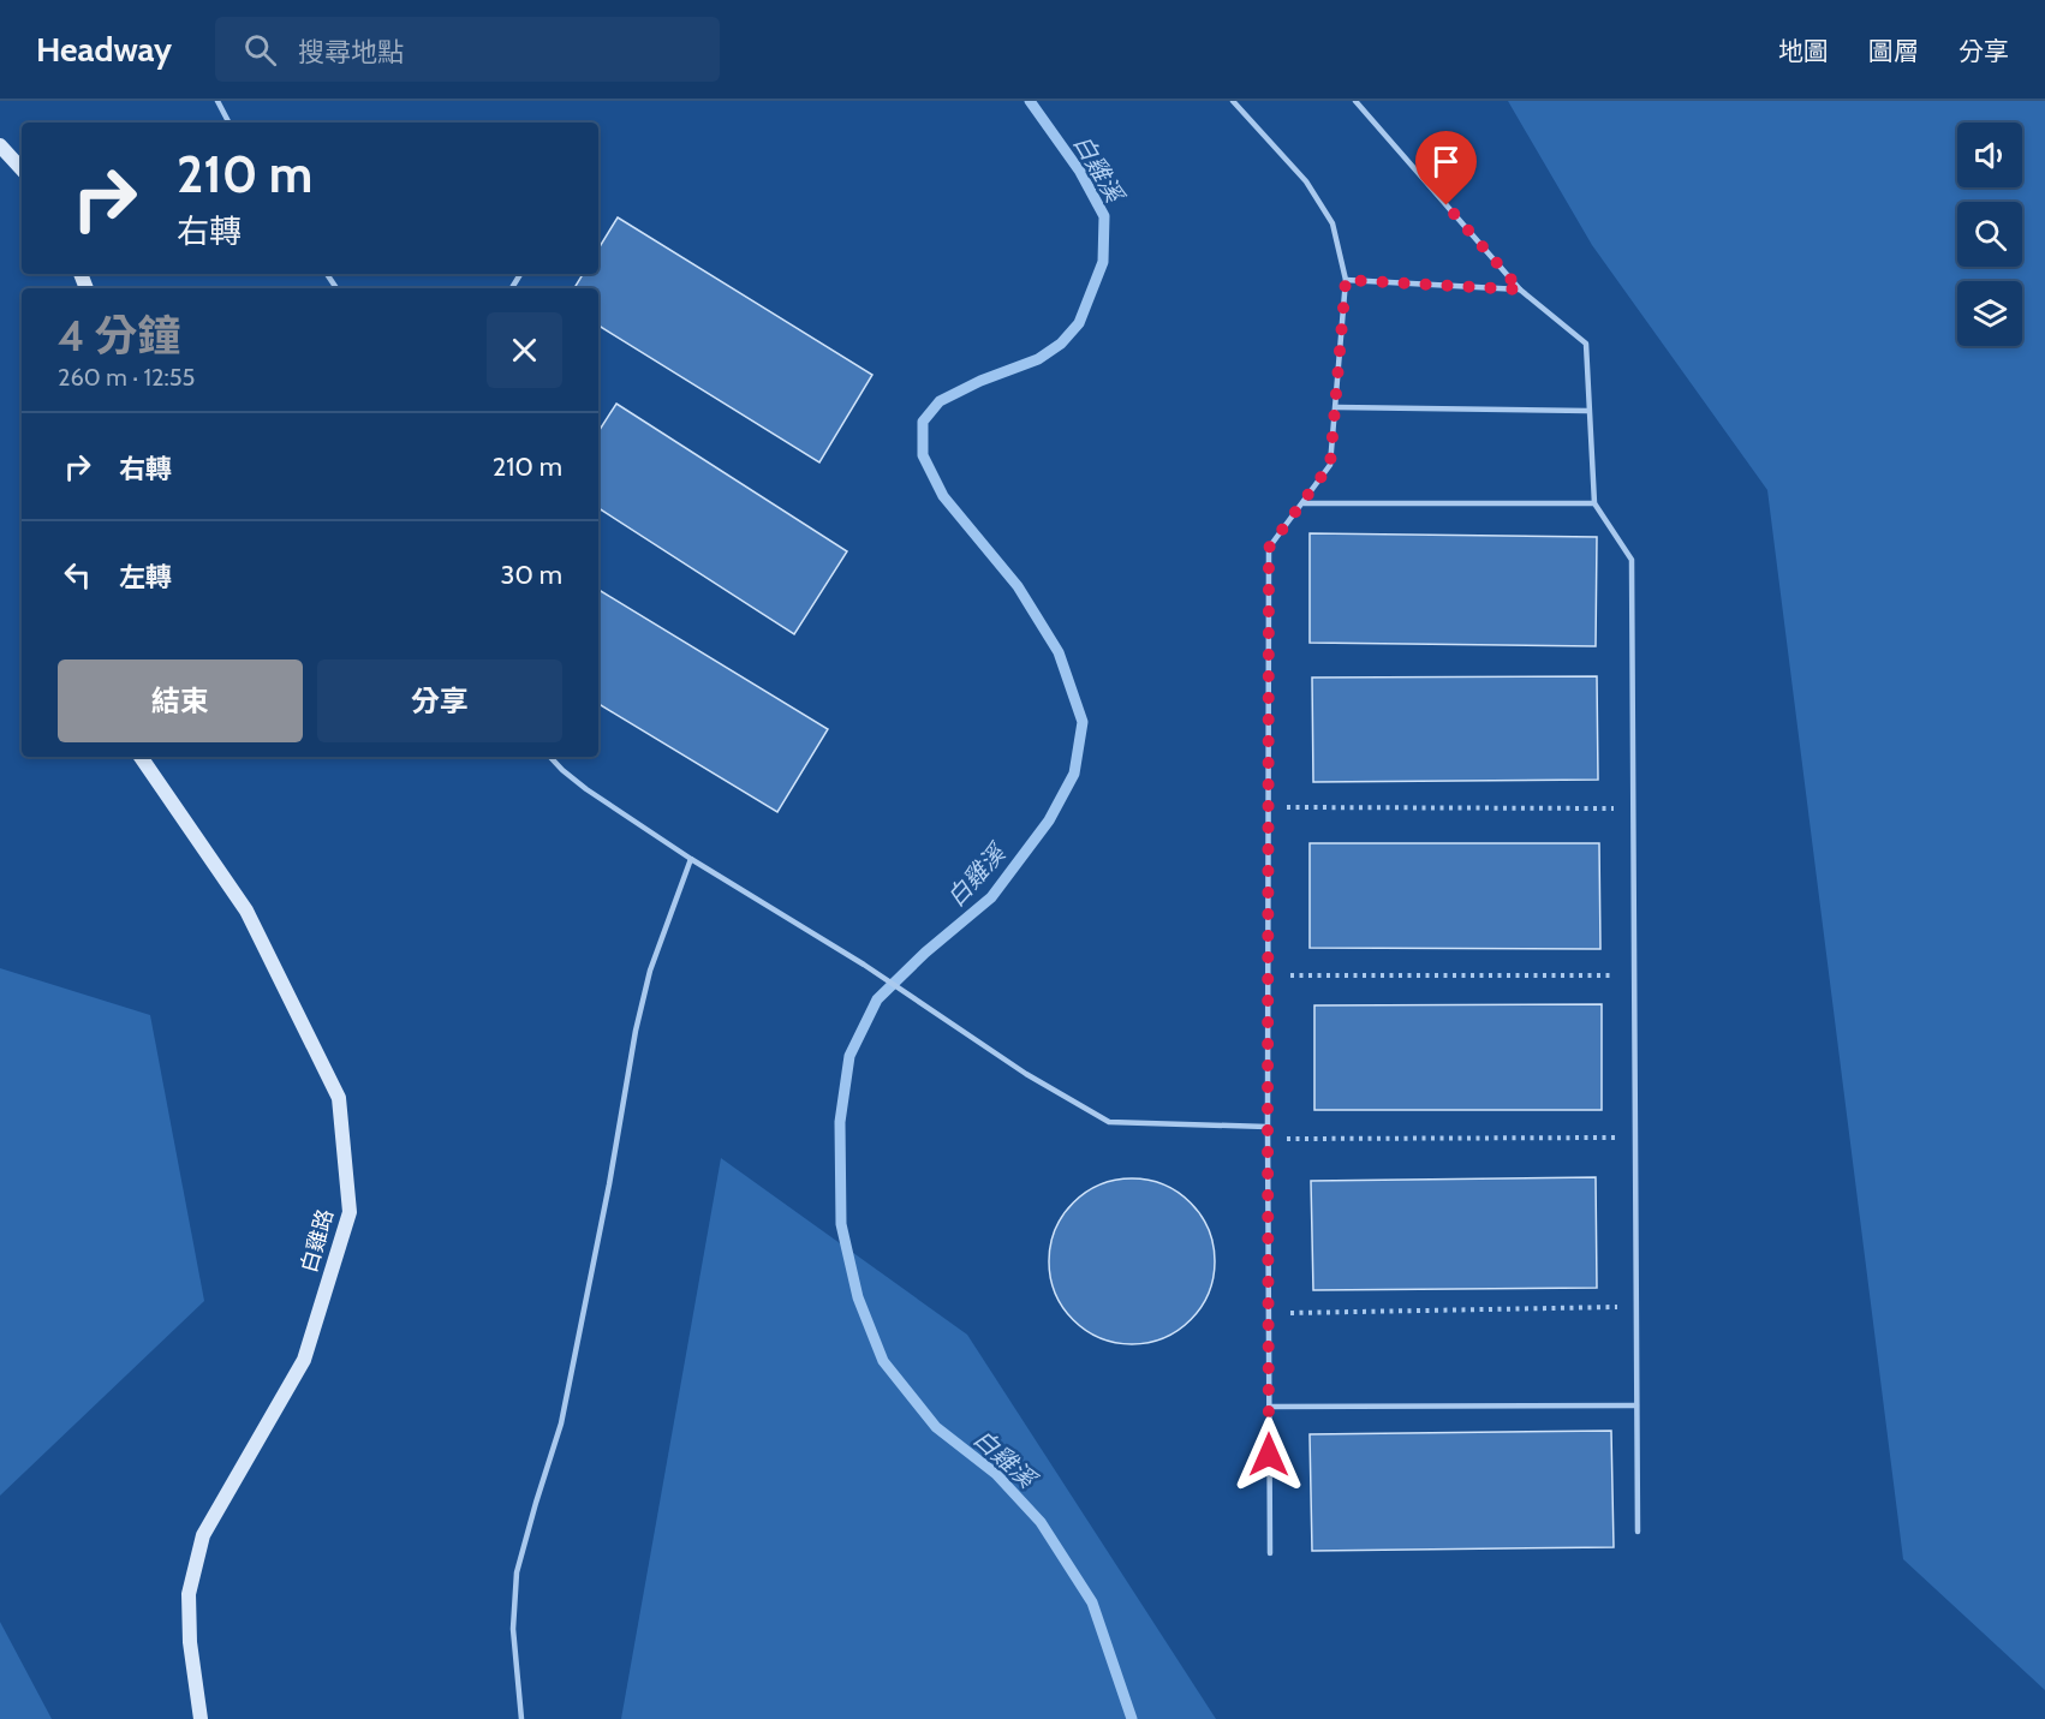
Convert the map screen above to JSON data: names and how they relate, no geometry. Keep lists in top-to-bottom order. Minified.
{"streets":{"street":["白雞路"]},"water":["白雞溪"],"page":{"header":"Headway","search":"搜尋地點","nav":["地圖","圖層","分享"],"turn":["210 m","右轉"],"heading":["4 分鐘","260 m · 12:55"],"list":[{"name":"右轉","value":"210 m"},{"name":"左轉","value":"30 m"}],"buttons":["結束","分享"]}}
